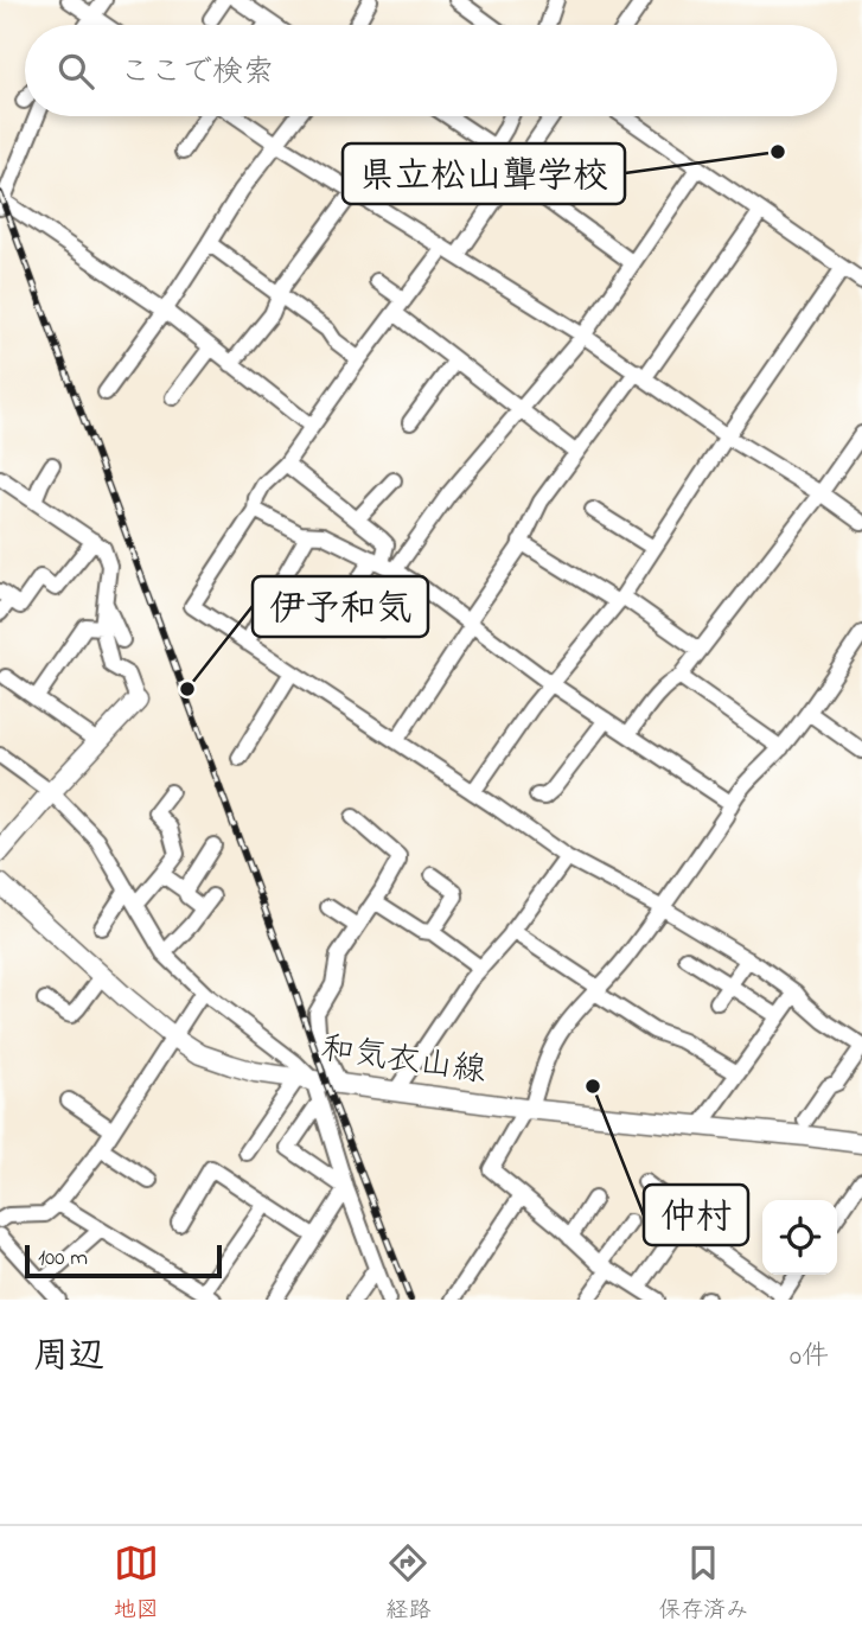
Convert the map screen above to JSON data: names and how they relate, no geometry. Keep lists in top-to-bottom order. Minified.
{"streets":{"main road":["和気衣山線"]},"places":["県立松山聾学校","伊予和気","仲村"],"scale_bar":"100 m","page":{"search":"ここで検索","scale":"100 m","heading":["周辺","0件"],"nav":["地図","経路","保存済み"]}}
